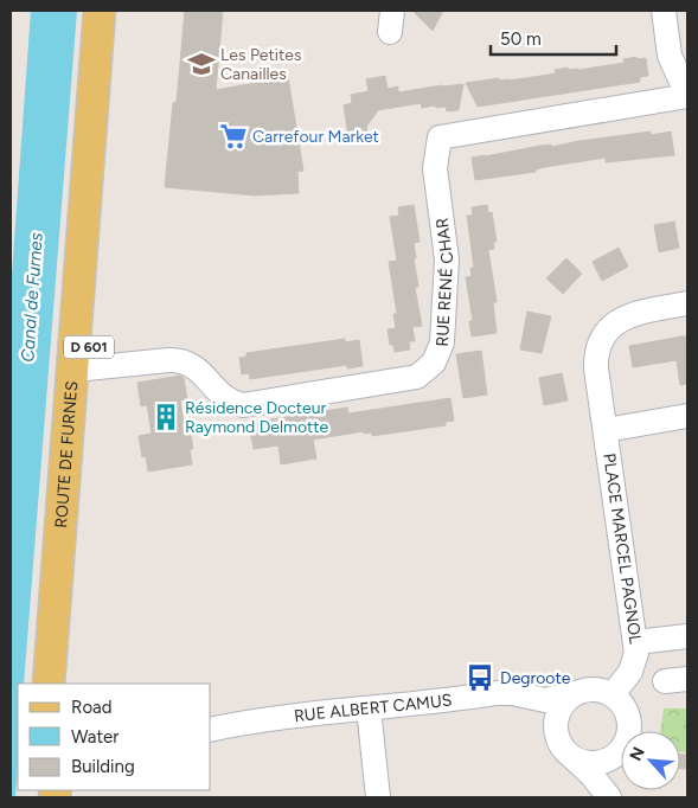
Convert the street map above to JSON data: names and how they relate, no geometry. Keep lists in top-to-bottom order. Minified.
{"streets":{"main road":["D 601","ROUTE DE FURNES"],"street":["RUE RENÉ CHAR","PLACE MARCEL PAGNOL","RUE ALBERT CAMUS"]},"crossings":[["RUE RENÉ CHAR","ROUTE DE FURNES"],["PLACE MARCEL PAGNOL","RUE ALBERT CAMUS"]],"water":["Canal de Furnes"],"places":{"school or university":["Les Petites Canailles"],"supermarket":["Carrefour Market"],"building":["Résidence Docteur Raymond Delmotte"],"bus stop":["Degroote"]},"legend":["Road","Water","Building"],"scale_bar":"50 m","north":"top left"}
